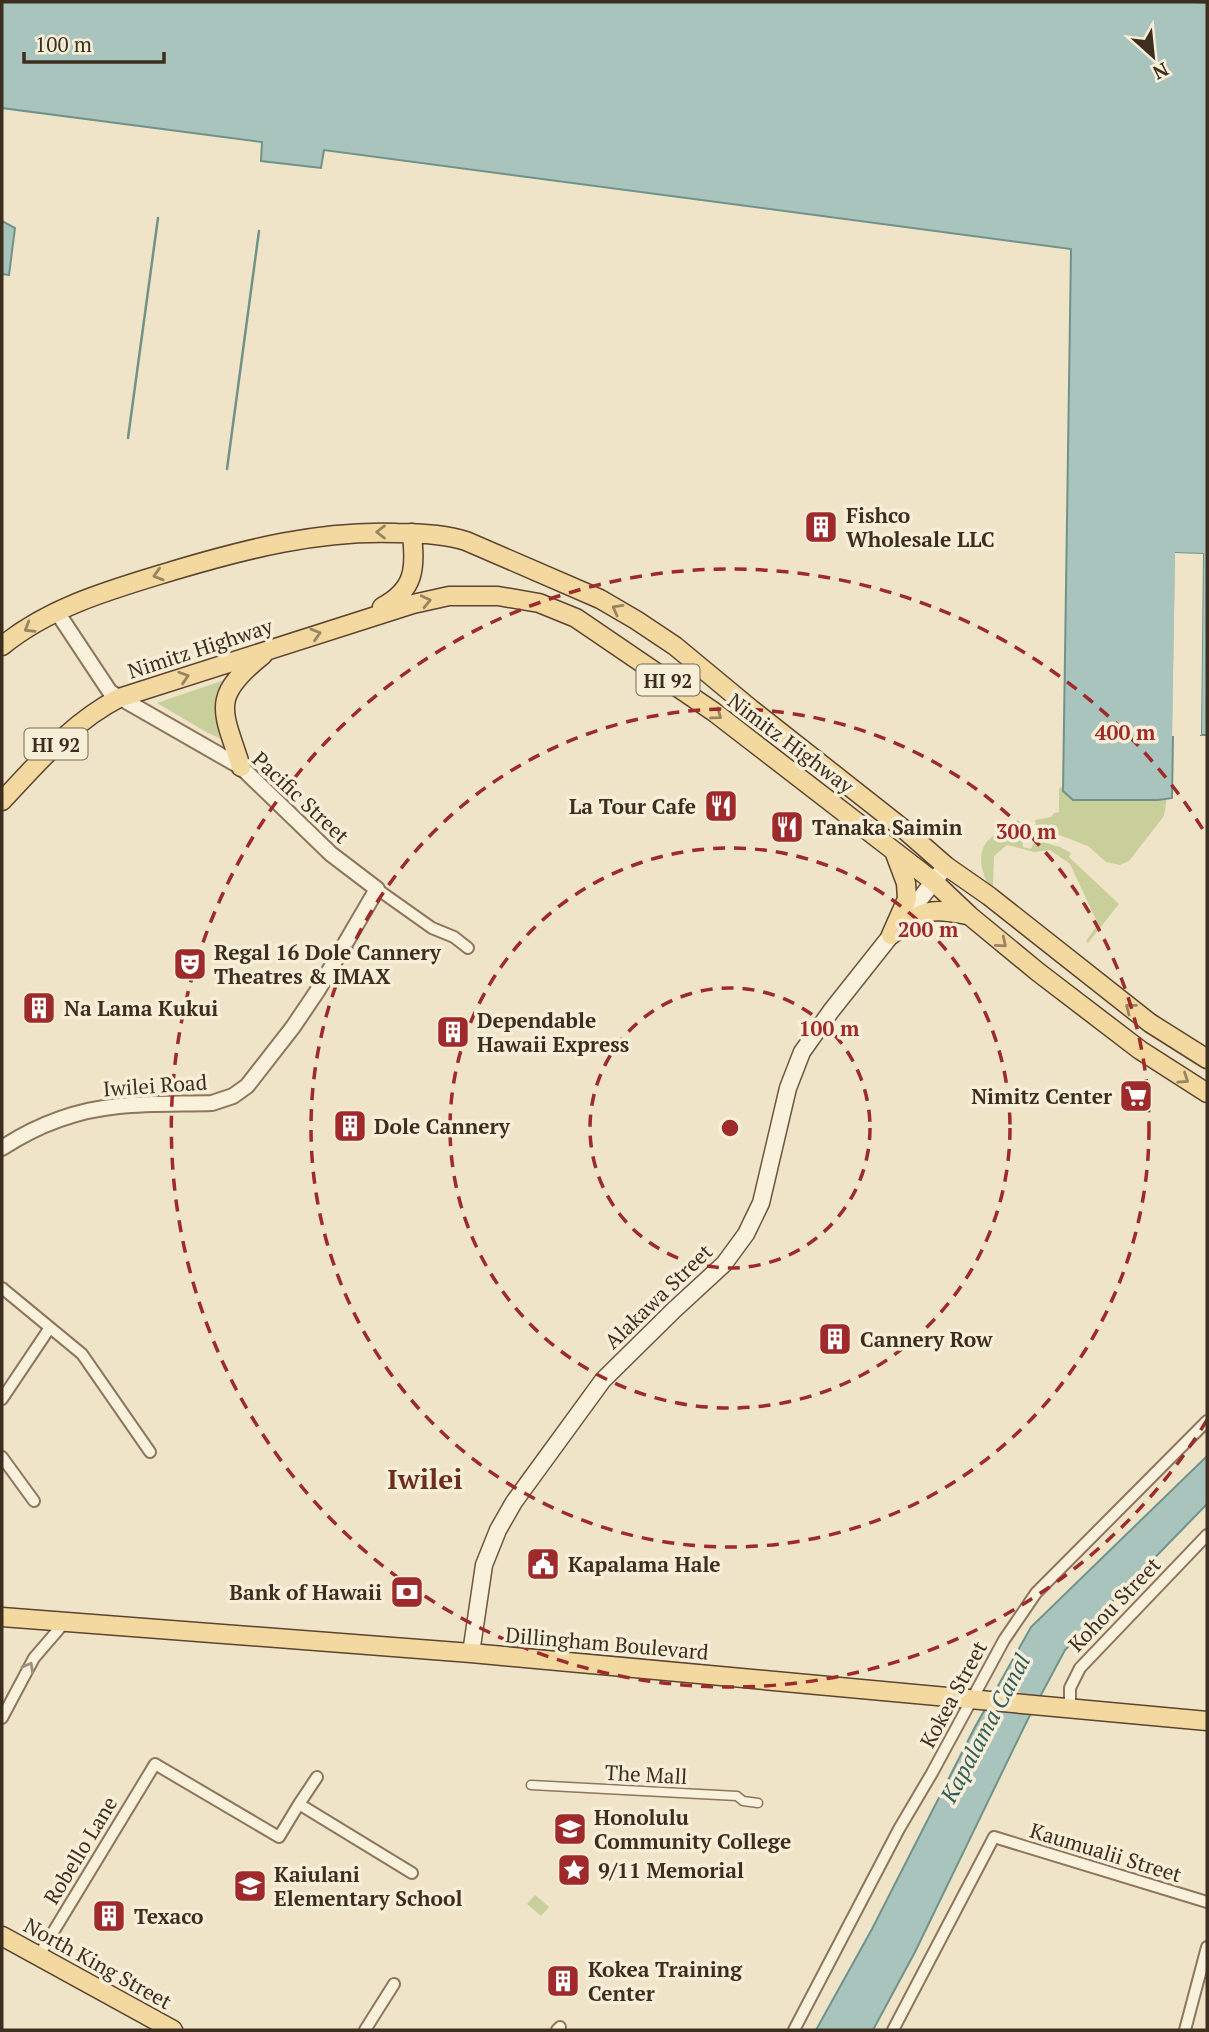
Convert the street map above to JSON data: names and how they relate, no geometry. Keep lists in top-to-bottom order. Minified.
{"streets":{"main road":["Nimitz Highway","HI 92","Alakawa Street","Dillingham Boulevard","North King Street"],"street":["Pacific Street","Iwilei Road","Kohou Street","Kokea Street","The Mall","Robello Lane","Kaumualii Street"]},"crossings":[["Nimitz Highway","Pacific Street"],["Nimitz Highway","Alakawa Street"],["Pacific Street","Iwilei Road"],["Alakawa Street","Dillingham Boulevard"],["Kohou Street","Dillingham Boulevard"],["Dillingham Boulevard","Kokea Street"],["Robello Lane","North King Street"]],"districts":["Iwilei"],"water":["Kapalama Canal"],"places":{"building":["Fishco Wholesale LLC","Na Lama Kukui","Dependable Hawaii Express","Dole Cannery","Cannery Row","Texaco","Kokea Training Center"],"restaurant":["La Tour Cafe","Tanaka Saimin"],"theatre":["Regal 16 Dole Cannery Theatres & IMAX"],"supermarket":["Nimitz Center"],"public building":["Kapalama Hale"],"bank":["Bank of Hawaii"],"school or university":["Honolulu Community College","Kaiulani Elementary School"],"place":["9/11 Memorial"]},"scale_bar":"100 m","north":"bottom right","rings":["400 m","300 m","200 m","100 m"]}
